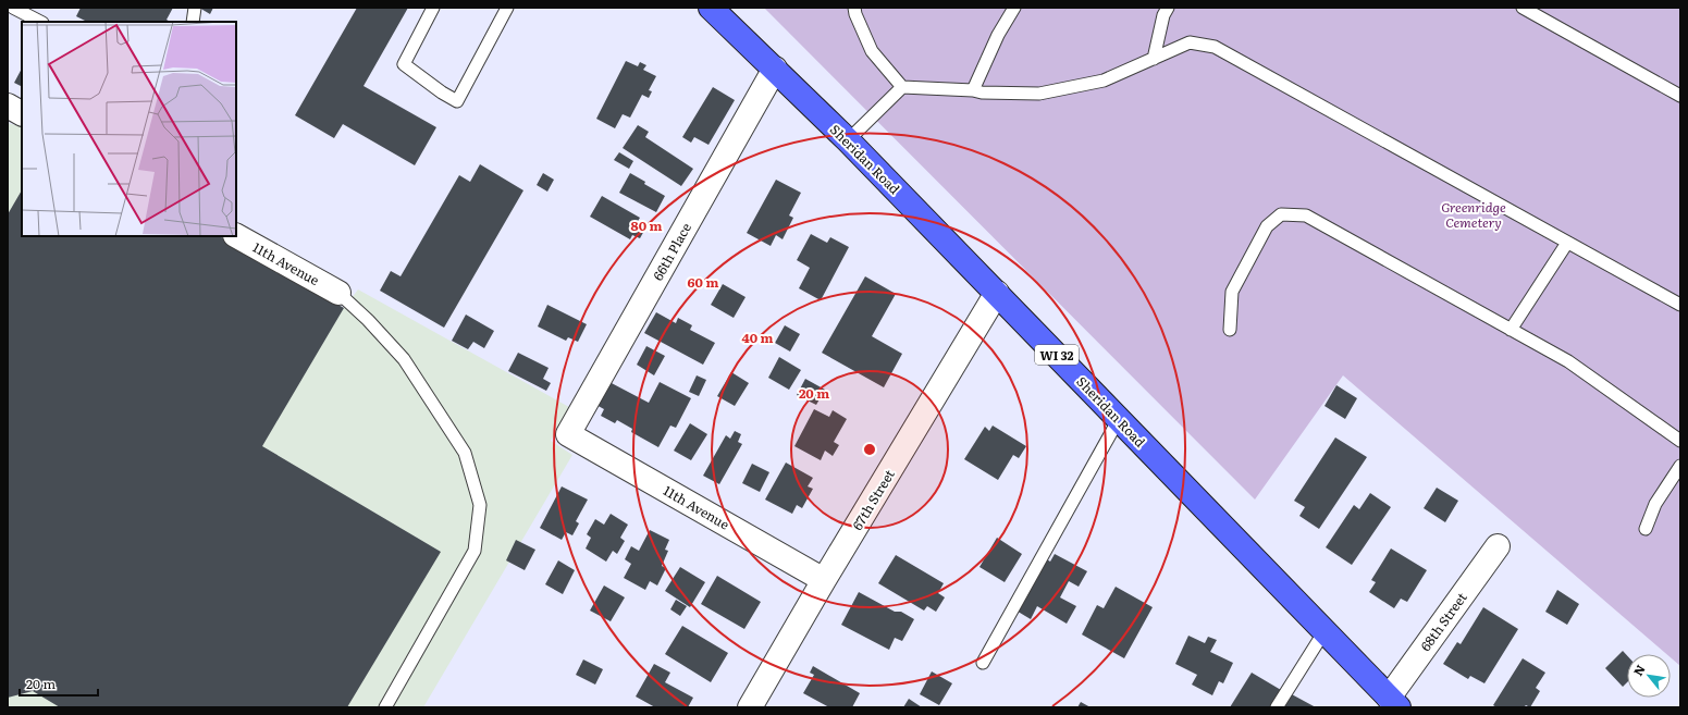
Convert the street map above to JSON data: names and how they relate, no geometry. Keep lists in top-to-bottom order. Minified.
{"streets":{"main road":["Sheridan Road","WI 32"],"street":["66th Place","11th Avenue","67th Street","68th Street"]},"crossings":[["Sheridan Road","66th Place"],["Sheridan Road","67th Street"],["Sheridan Road","68th Street"],["66th Place","11th Avenue"],["11th Avenue","67th Street"]],"parks":["Greenridge Cemetery"],"scale_bar":"20 m","north":"top left","rings":["80 m","60 m","40 m","20 m"]}
